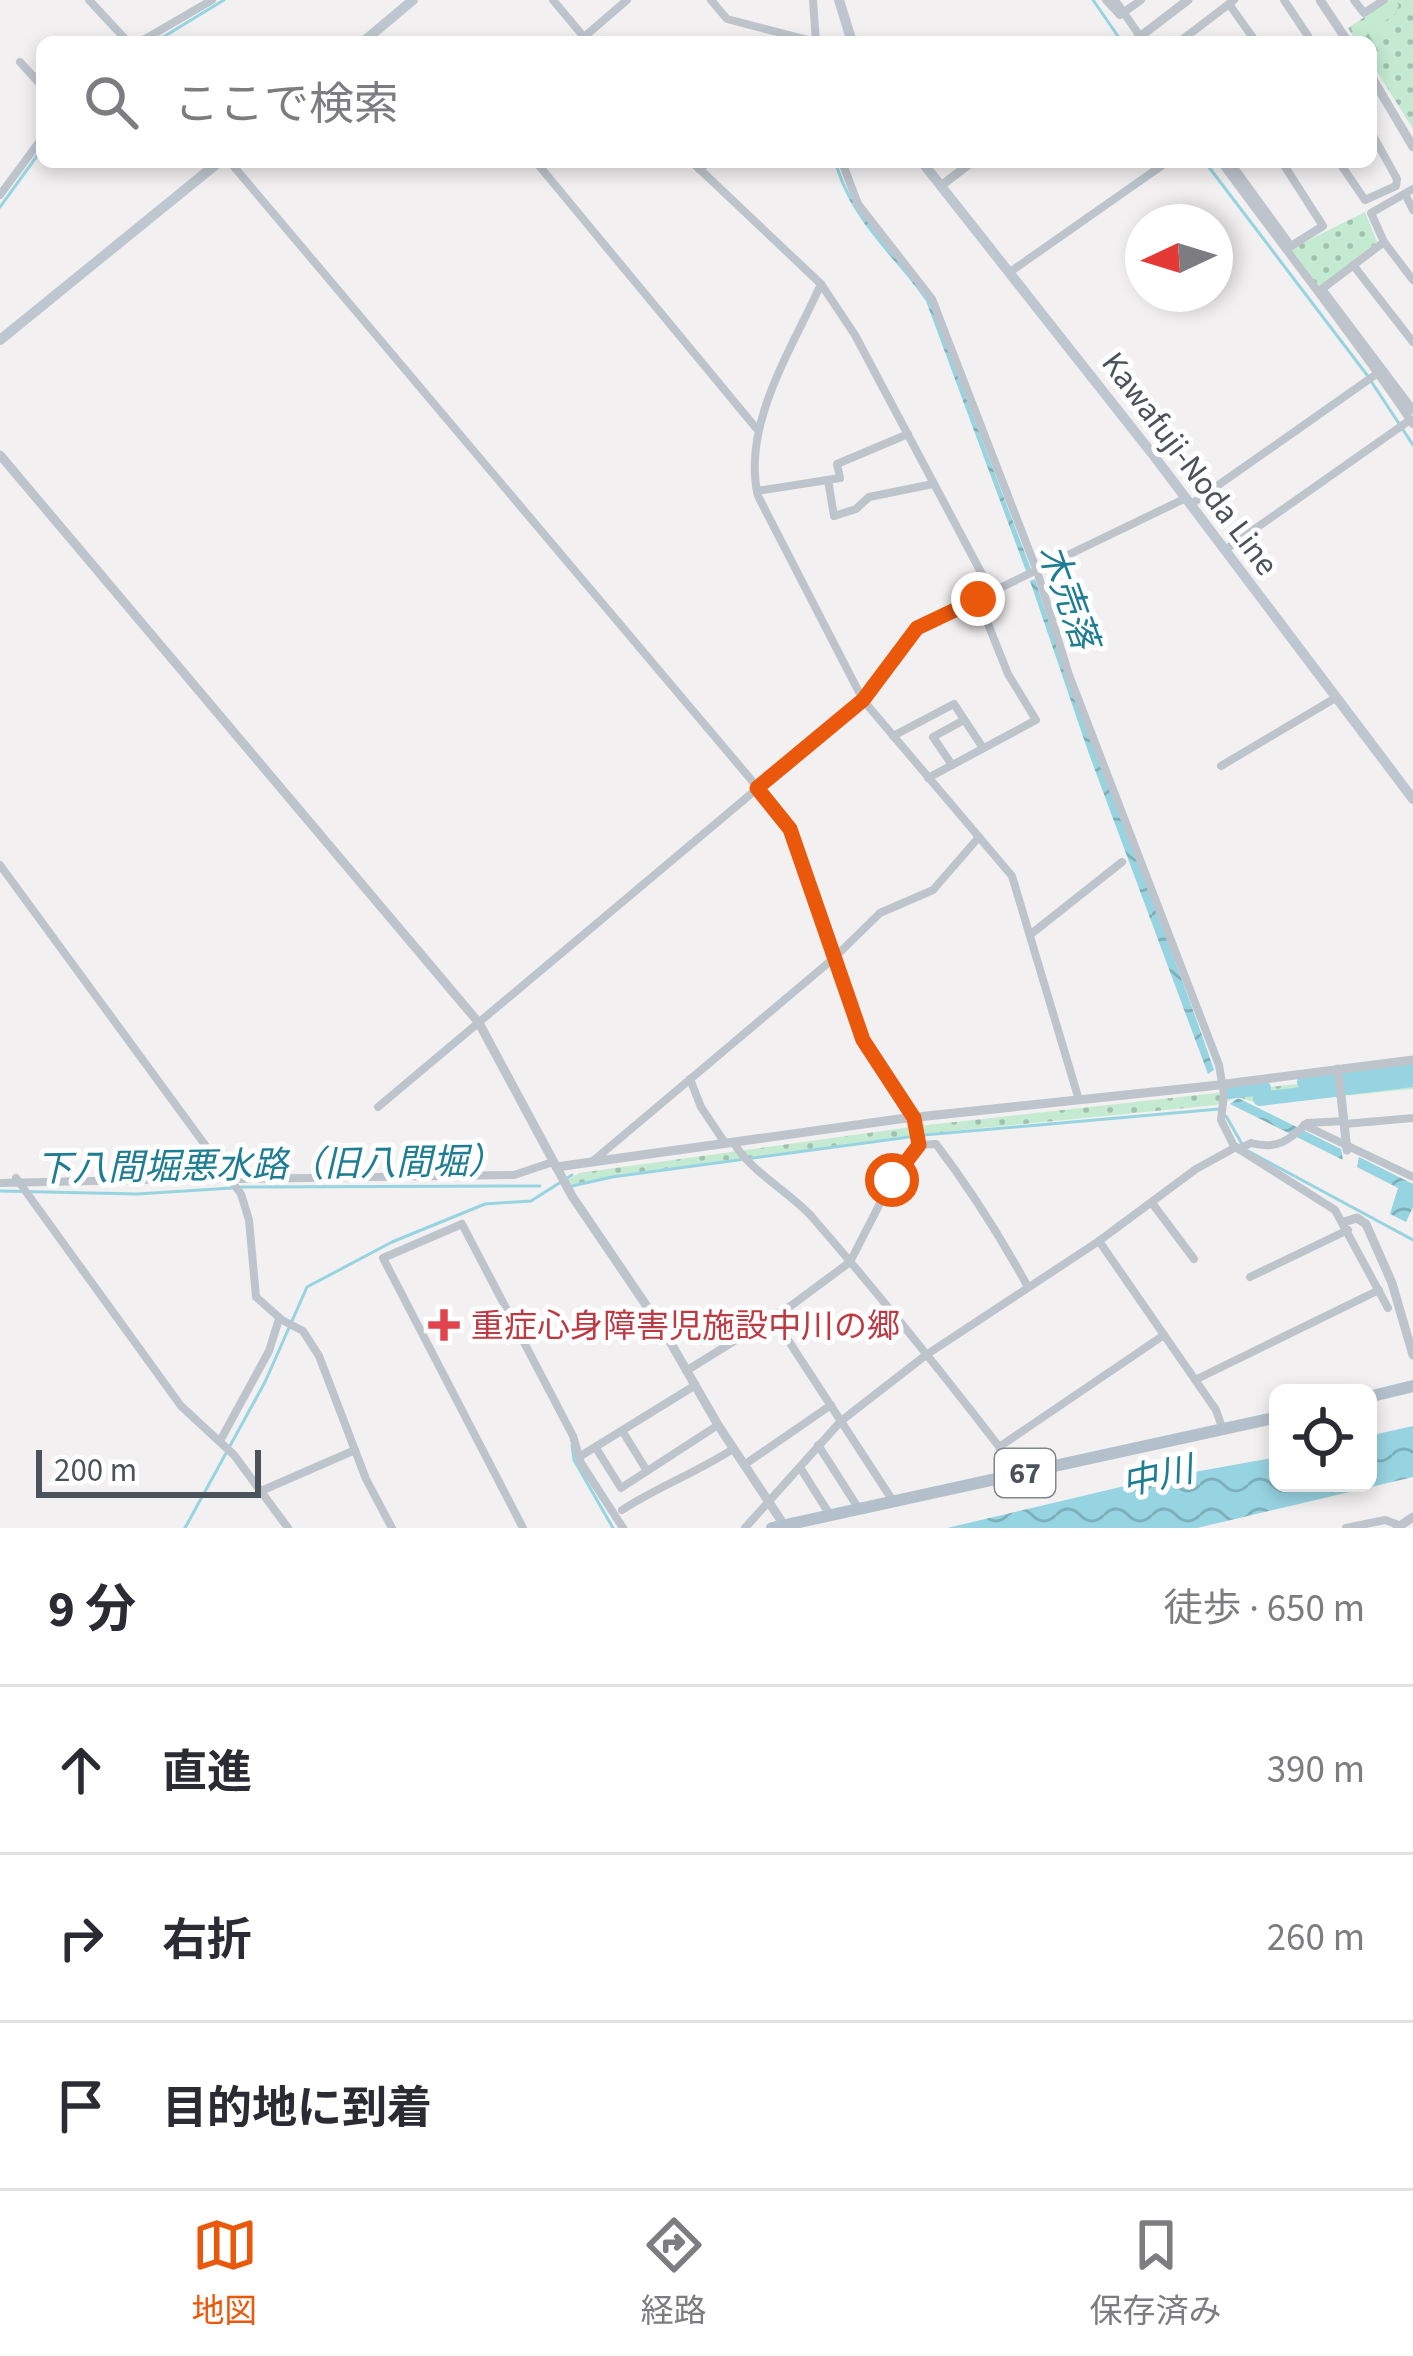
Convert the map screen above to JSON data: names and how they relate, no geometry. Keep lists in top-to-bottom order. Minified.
{"streets":{"main road":["Kawafuji-Noda Line","67"]},"water":["木売落","下八間堀悪水路（旧八間堀）","中川"],"places":{"health":["重症心身障害児施設中川の郷"]},"scale_bar":"200 m","north":"left","page":{"search":"ここで検索","scale":"200 m","heading":["9 分","徒歩 · 650 m"],"list":[["直進","390 m"],["右折","260 m"],"目的地に到着"],"nav":["地図","経路","保存済み"]}}
